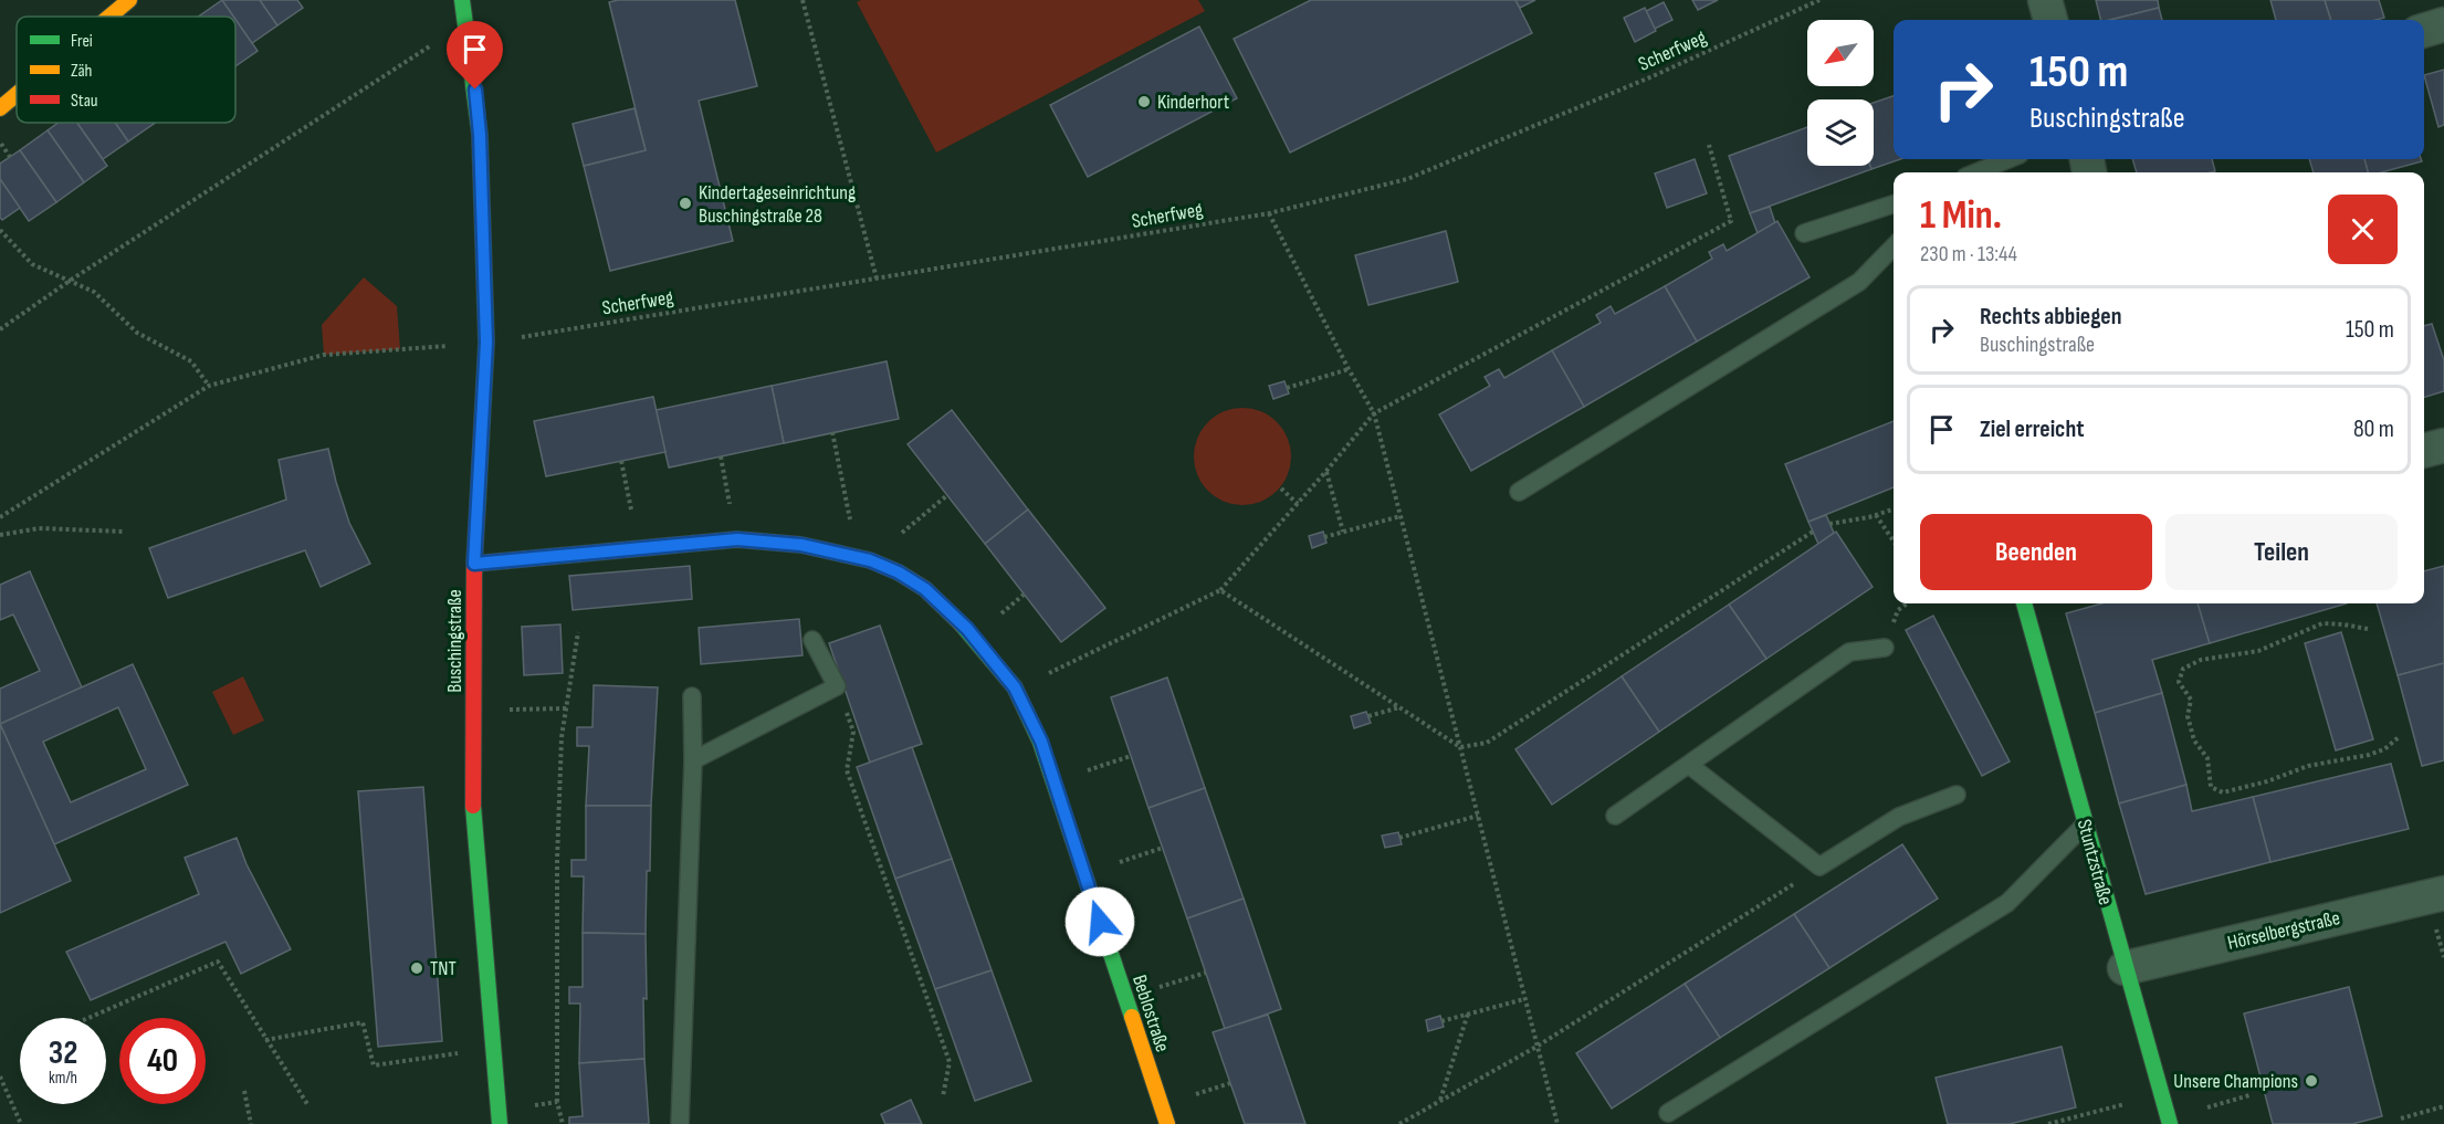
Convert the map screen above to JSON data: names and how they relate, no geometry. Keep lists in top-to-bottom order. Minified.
{"streets":{"street":["Buschingstraße","Stuntzstraße","Hörselbergstraße","Beblostraße"],"path":["Scherfweg"]},"crossings":[["Scherfweg","Buschingstraße"],["Buschingstraße","Beblostraße"],["Stuntzstraße","Hörselbergstraße"]],"places":["Kinderhort","Kindertageseinrichtung Buschingstraße 28","TNT","Unsere Champions"],"legend":["Frei","Zäh","Stau"],"north":"bottom left","page":{"turn":["150 m","Buschingstraße"],"heading":["1 Min.","230 m · 13:44"],"list":[{"name":"Rechts abbiegen","note":"Buschingstraße","value":"150 m"},{"name":"Ziel erreicht","value":"80 m"}],"buttons":["Beenden","Teilen"],"speed":"32 km/h","limit":"40"}}
